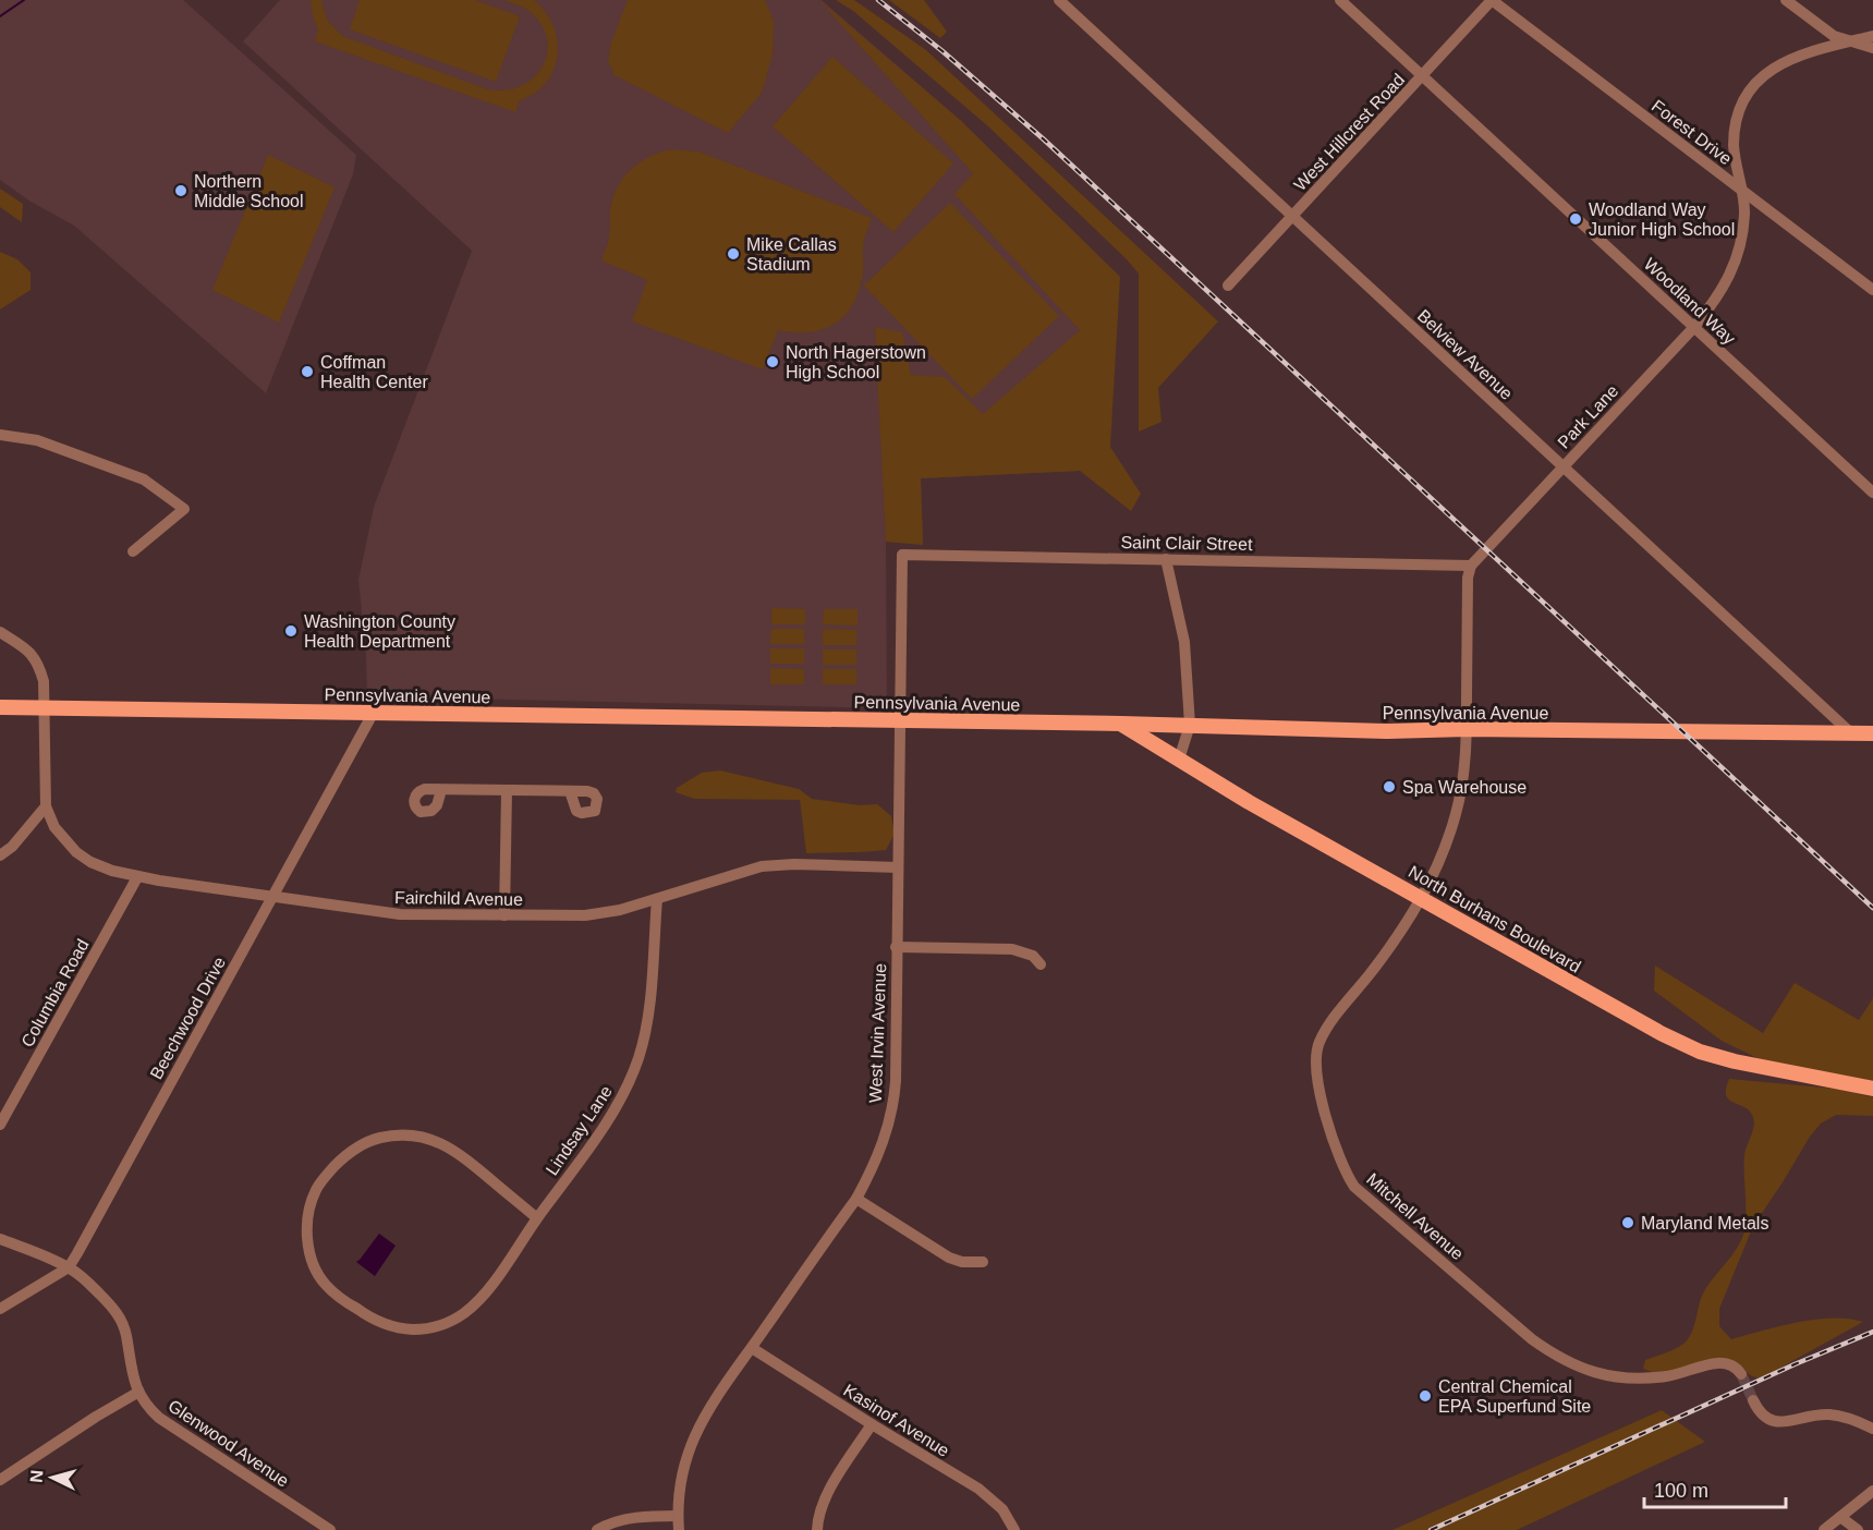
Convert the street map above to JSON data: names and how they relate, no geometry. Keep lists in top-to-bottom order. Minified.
{"streets":{"main road":["Pennsylvania Avenue","North Burhans Boulevard"],"street":["West Hillcrest Road","Forest Drive","Woodland Way","Belview Avenue","Park Lane","Saint Clair Street","Fairchild Avenue","Columbia Road","Beechwood Drive","West Irvin Avenue","Lindsay Lane","Mitchell Avenue","Kasinof Avenue","Glenwood Avenue"]},"crossings":[["West Hillcrest Road","Forest Drive"],["West Hillcrest Road","Woodland Way"],["West Hillcrest Road","Belview Avenue"],["Forest Drive","Park Lane"],["Woodland Way","Park Lane"],["Belview Avenue","Park Lane"],["Belview Avenue","Pennsylvania Avenue"],["Park Lane","Saint Clair Street"],["Saint Clair Street","West Irvin Avenue"],["Pennsylvania Avenue","North Burhans Boulevard"],["Pennsylvania Avenue","Beechwood Drive"],["Pennsylvania Avenue","West Irvin Avenue"],["Fairchild Avenue","Columbia Road"],["Fairchild Avenue","Beechwood Drive"],["Fairchild Avenue","West Irvin Avenue"],["Fairchild Avenue","Lindsay Lane"],["North Burhans Boulevard","Mitchell Avenue"],["Beechwood Drive","Glenwood Avenue"],["West Irvin Avenue","Kasinof Avenue"]],"places":["Northern Middle School","Woodland Way Junior High School","Mike Callas Stadium","North Hagerstown High School","Coffman Health Center","Washington County Health Department","Spa Warehouse","Maryland Metals","Central Chemical EPA Superfund Site"],"scale_bar":"100 m","north":"left"}
